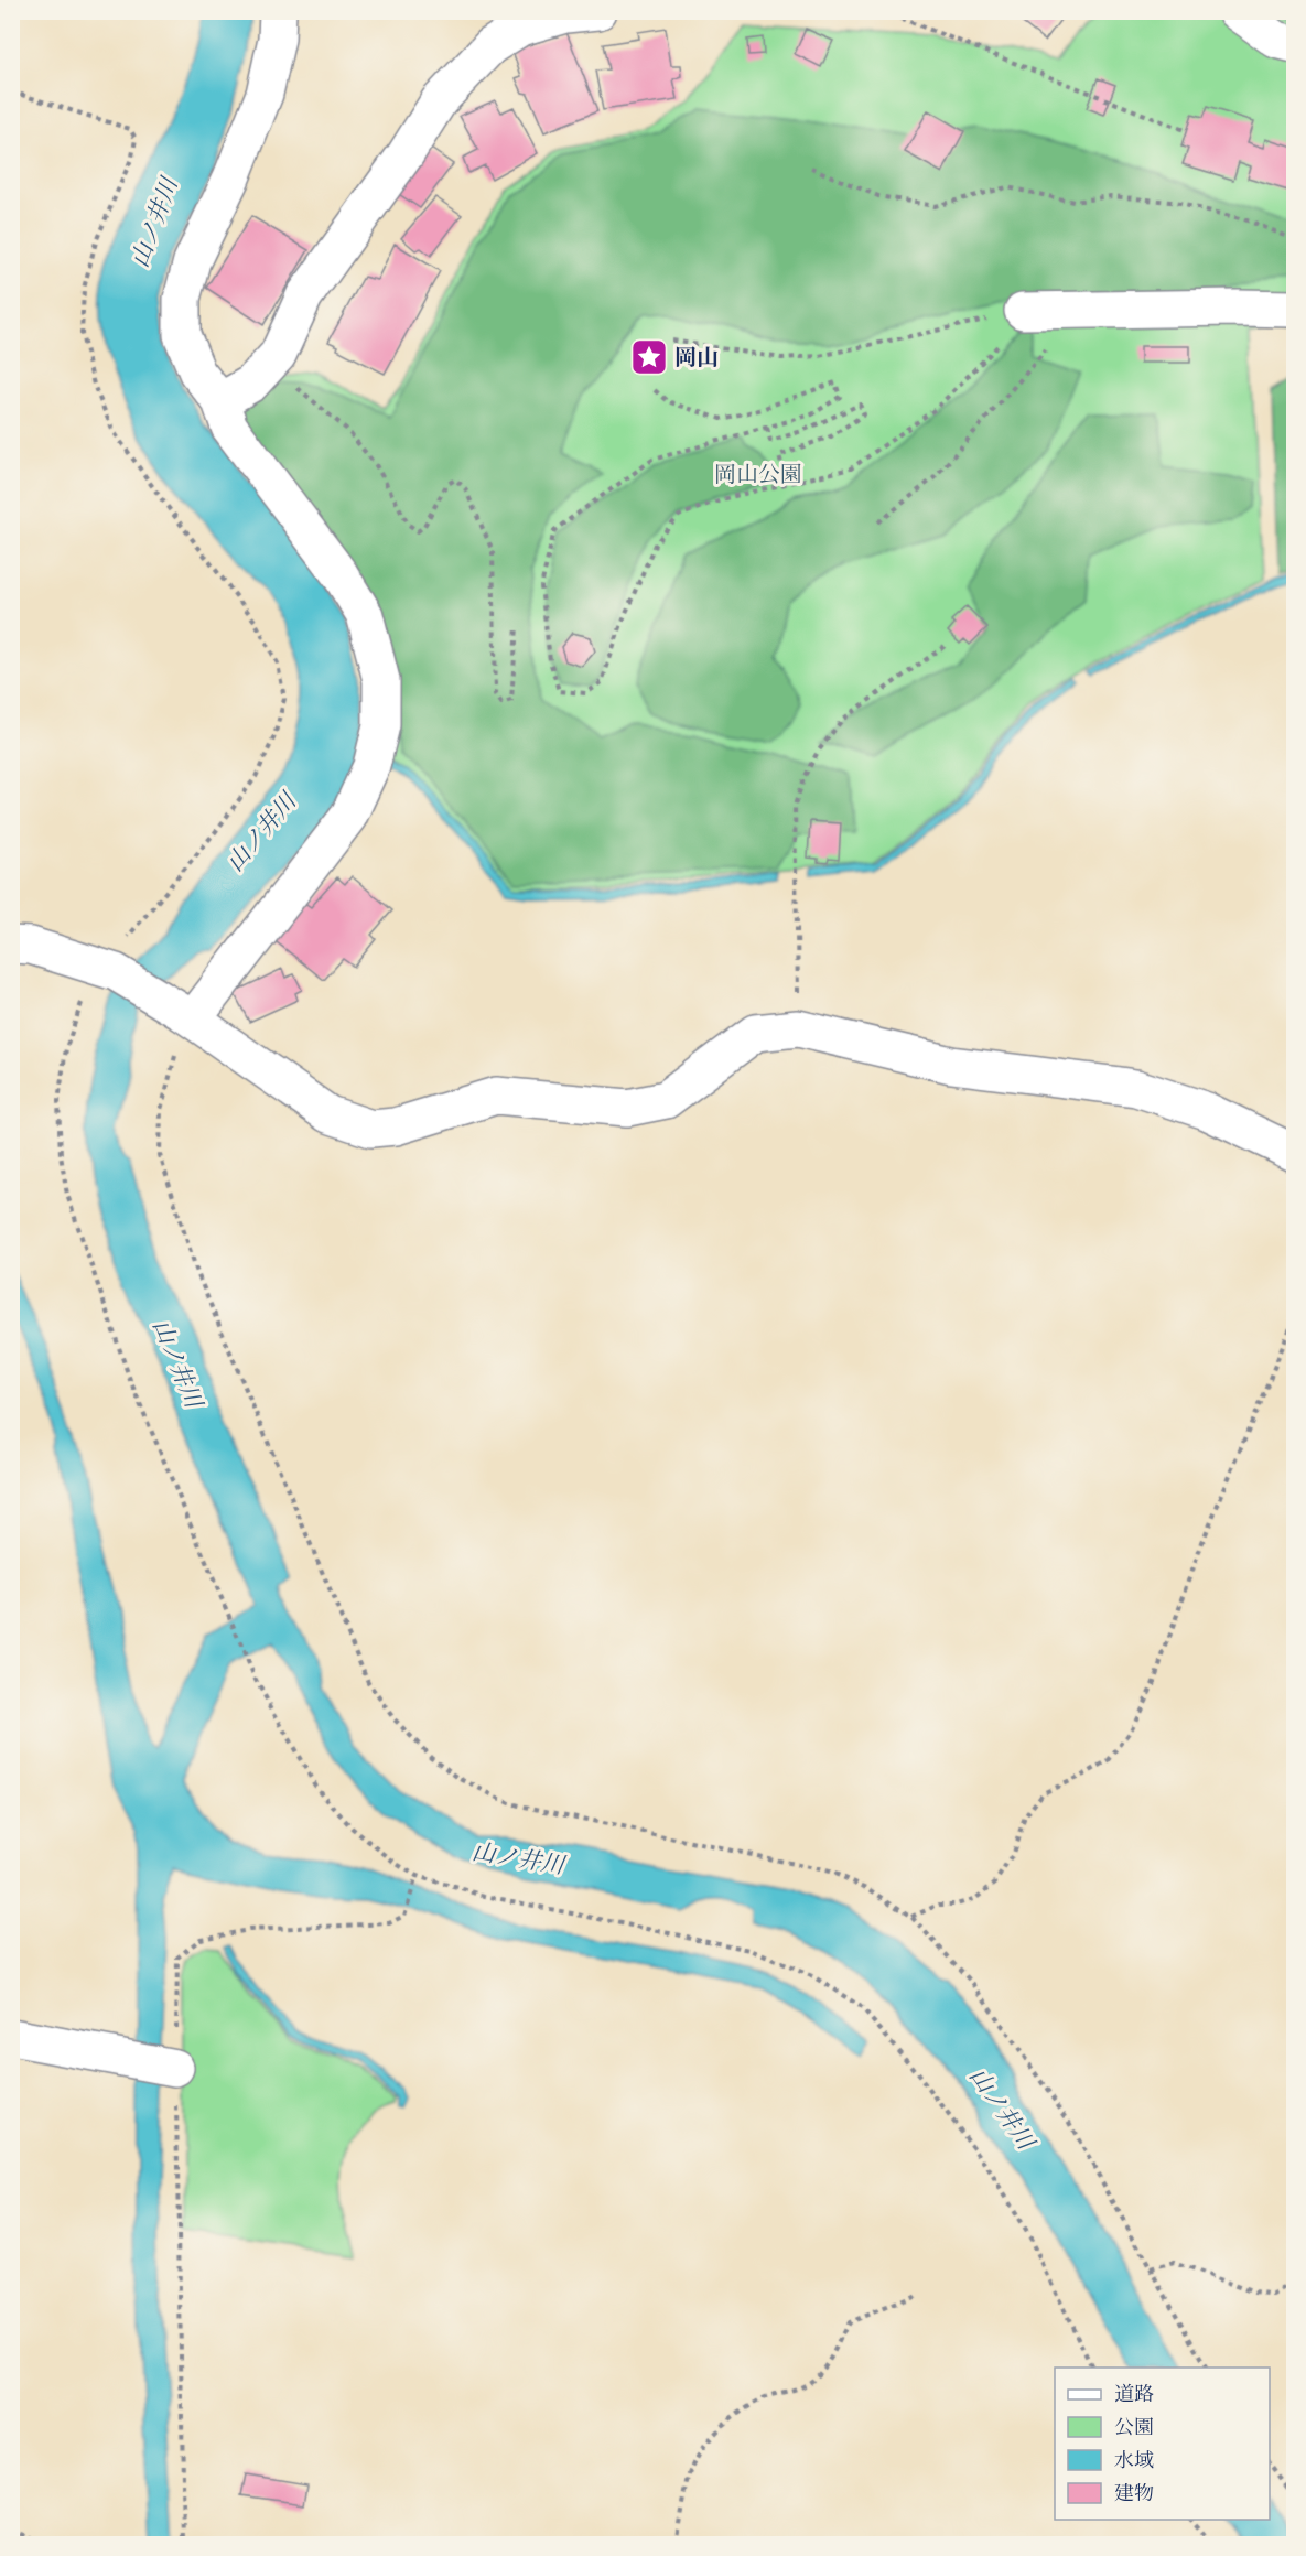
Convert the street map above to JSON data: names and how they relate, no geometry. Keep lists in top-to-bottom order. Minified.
{"water":["山ノ井川"],"parks":["岡山公園"],"places":{"place":["岡山"]},"legend":["道路","公園","水域","建物"]}
